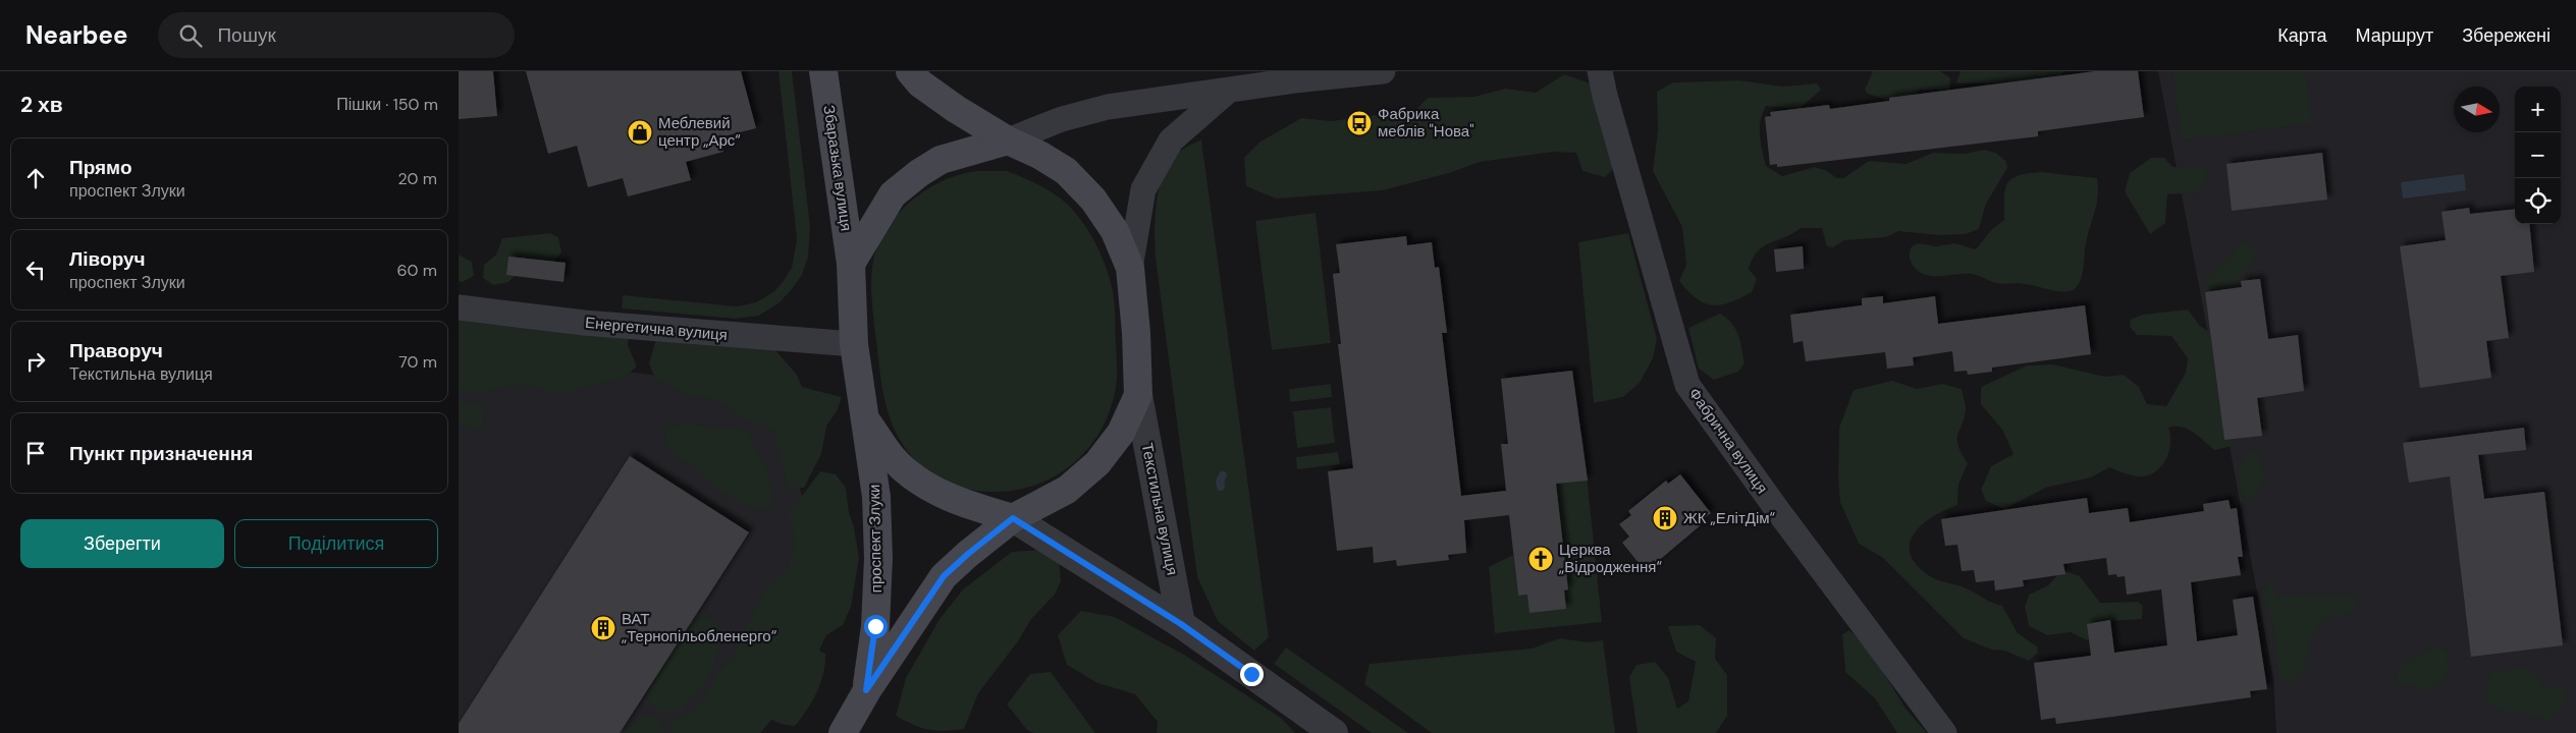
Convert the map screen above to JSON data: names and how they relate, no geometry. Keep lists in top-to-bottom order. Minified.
{"streets":{"main road":["Збаразька вулиця","проспект Злуки"],"street":["Енергетична вулиця","Фабрична вулиця","Текстильна вулиця"]},"crossings":[["Збаразька вулиця","Енергетична вулиця"],["Збаразька вулиця","проспект Злуки"],["Енергетична вулиця","проспект Злуки"],["Текстильна вулиця","проспект Злуки"]],"places":{"bus stop":["Фабрика меблів \"Нова\""],"shop":["Меблевий центр „Арс“"],"building":["ЖК „ЕлітДім“","ВАТ „Тернопільобленерго“"],"church":["Церква „Відродження“"]},"north":"right","page":{"header":"Nearbee","search":"Пошук","nav":["Карта","Маршрут","Збережені"],"heading":["2 хв","Пішки · 150 m"],"map_buttons":["+","−"],"list":[["Прямо","проспект Злуки","20 m"],["Ліворуч","проспект Злуки","60 m"],["Праворуч","Текстильна вулиця","70 m"],"Пункт призначення"],"buttons":["Зберегти","Поділитися"]}}
